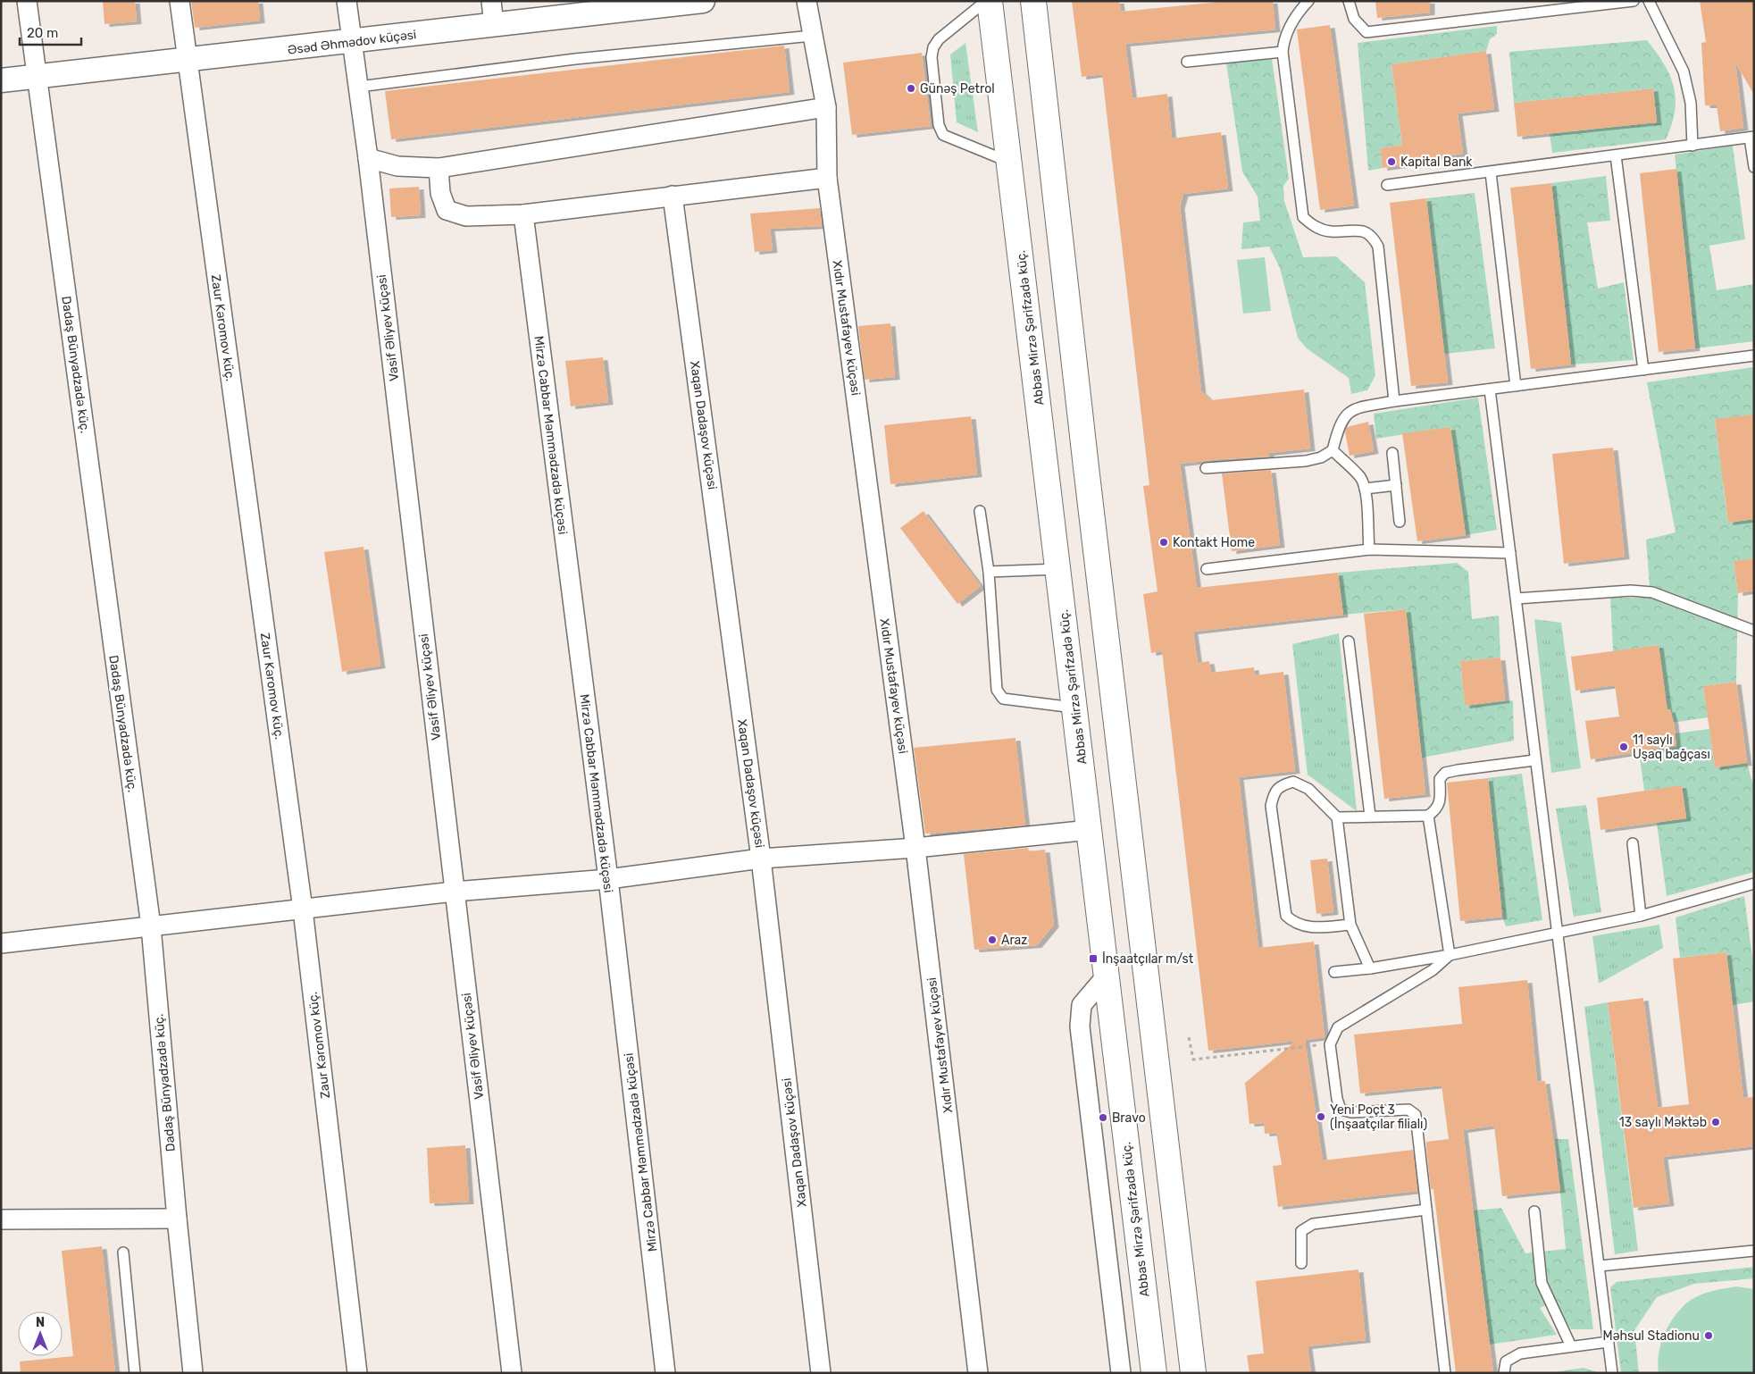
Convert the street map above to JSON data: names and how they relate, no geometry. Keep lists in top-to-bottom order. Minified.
{"streets":{"main road":["Abbas Mirzə Şərifzadə küç."],"street":["Əsəd Əhmədov küçəsi","Zaur Kəromov küç.","Vasif Əliyev küçəsi","Xıdır Mustafayev küçəsi","Dadaş Bünyadzadə küç.","Xaqan Dadaşov küçəsi","Mirzə Cabbar Məmmədzadə küçəsi"]},"crossings":[["Əsəd Əhmədov küçəsi","Zaur Kəromov küç."],["Əsəd Əhmədov küçəsi","Vasif Əliyev küçəsi"],["Əsəd Əhmədov küçəsi","Dadaş Bünyadzadə küç."]],"places":{"other":["Günəş Petrol","Kapital Bank","Kontakt Home","11 saylı Uşaq bağçası","Araz","Yeni Poçt 3 (İnşaatçılar filialı)","Bravo","13 saylı Məktəb","Məhsul Stadionu"],"transit":["İnşaatçılar m/st"]},"scale_bar":"20 m","north":"top"}
